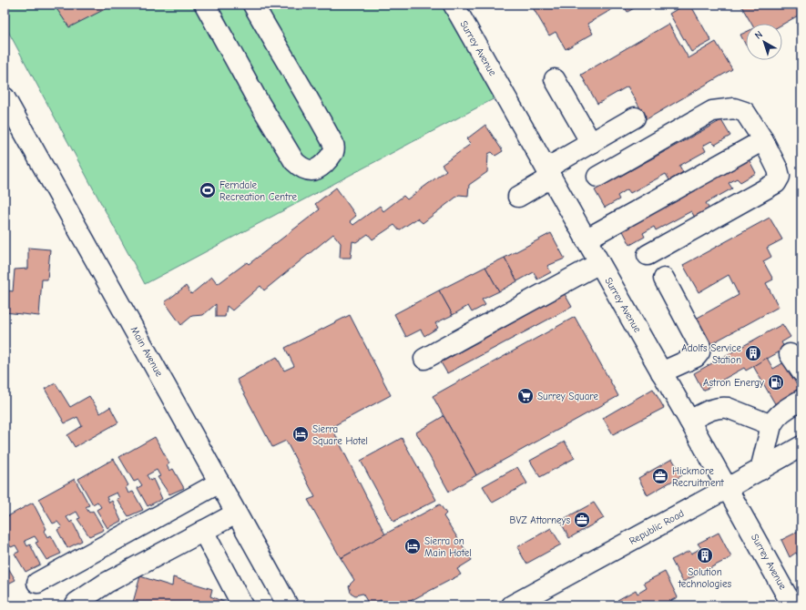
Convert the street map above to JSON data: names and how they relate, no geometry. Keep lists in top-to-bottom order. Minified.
{"streets":{"street":["Surrey Avenue","Main Avenue","Republic Road"]},"crossings":[["Surrey Avenue","Republic Road"]],"places":{"sports":["Ferndale Recreation Centre"],"building":["Adolfs Service Station","Solution technologies"],"fuel station":["Astron Energy"],"supermarket":["Surrey Square"],"hotel":["Sierra Square Hotel","Sierra on Main Hotel"],"office":["Hickmore Recruitment","BVZ Attorneys"]},"north":"top left"}
